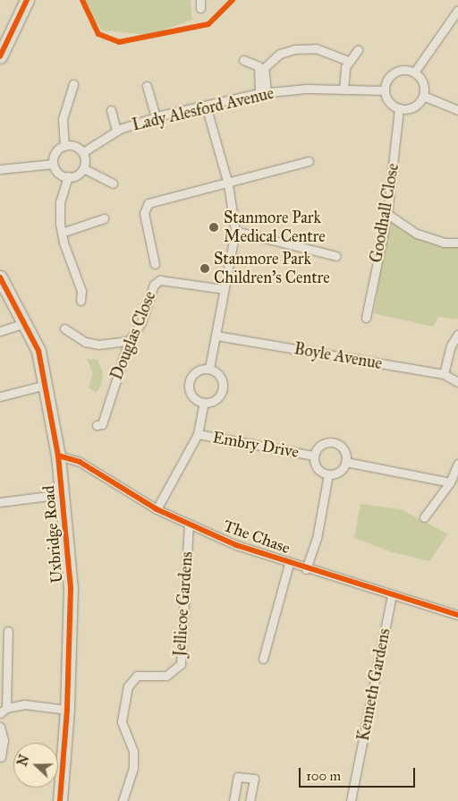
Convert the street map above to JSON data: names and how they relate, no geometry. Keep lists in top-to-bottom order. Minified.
{"streets":{"main road":["Uxbridge Road"],"street":["Lady Alesford Avenue","Goodhall Close","Douglas Close","Boyle Avenue","Embry Drive","The Chase","Jellicoe Gardens","Kenneth Gardens"]},"crossings":[["Lady Alesford Avenue","Goodhall Close"],["Uxbridge Road","The Chase"],["The Chase","Jellicoe Gardens"],["The Chase","Kenneth Gardens"]],"places":["Stanmore Park Medical Centre","Stanmore Park Children's Centre"],"scale_bar":"100 m","north":"left"}
